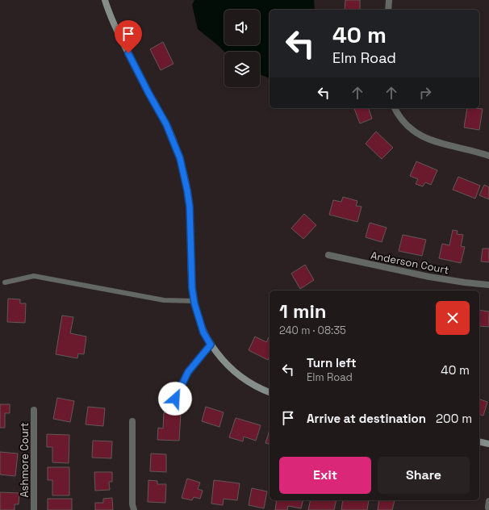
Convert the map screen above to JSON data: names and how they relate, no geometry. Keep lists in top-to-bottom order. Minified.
{"streets":{"street":["Anderson Court","Ashmore Court"]},"page":{"turn":["40 m","Elm Road"],"heading":["1 min","240 m · 08:35"],"list":[{"name":"Turn left","note":"Elm Road","value":"40 m"},{"name":"Arrive at destination","value":"200 m"}],"buttons":["Exit","Share"]}}
